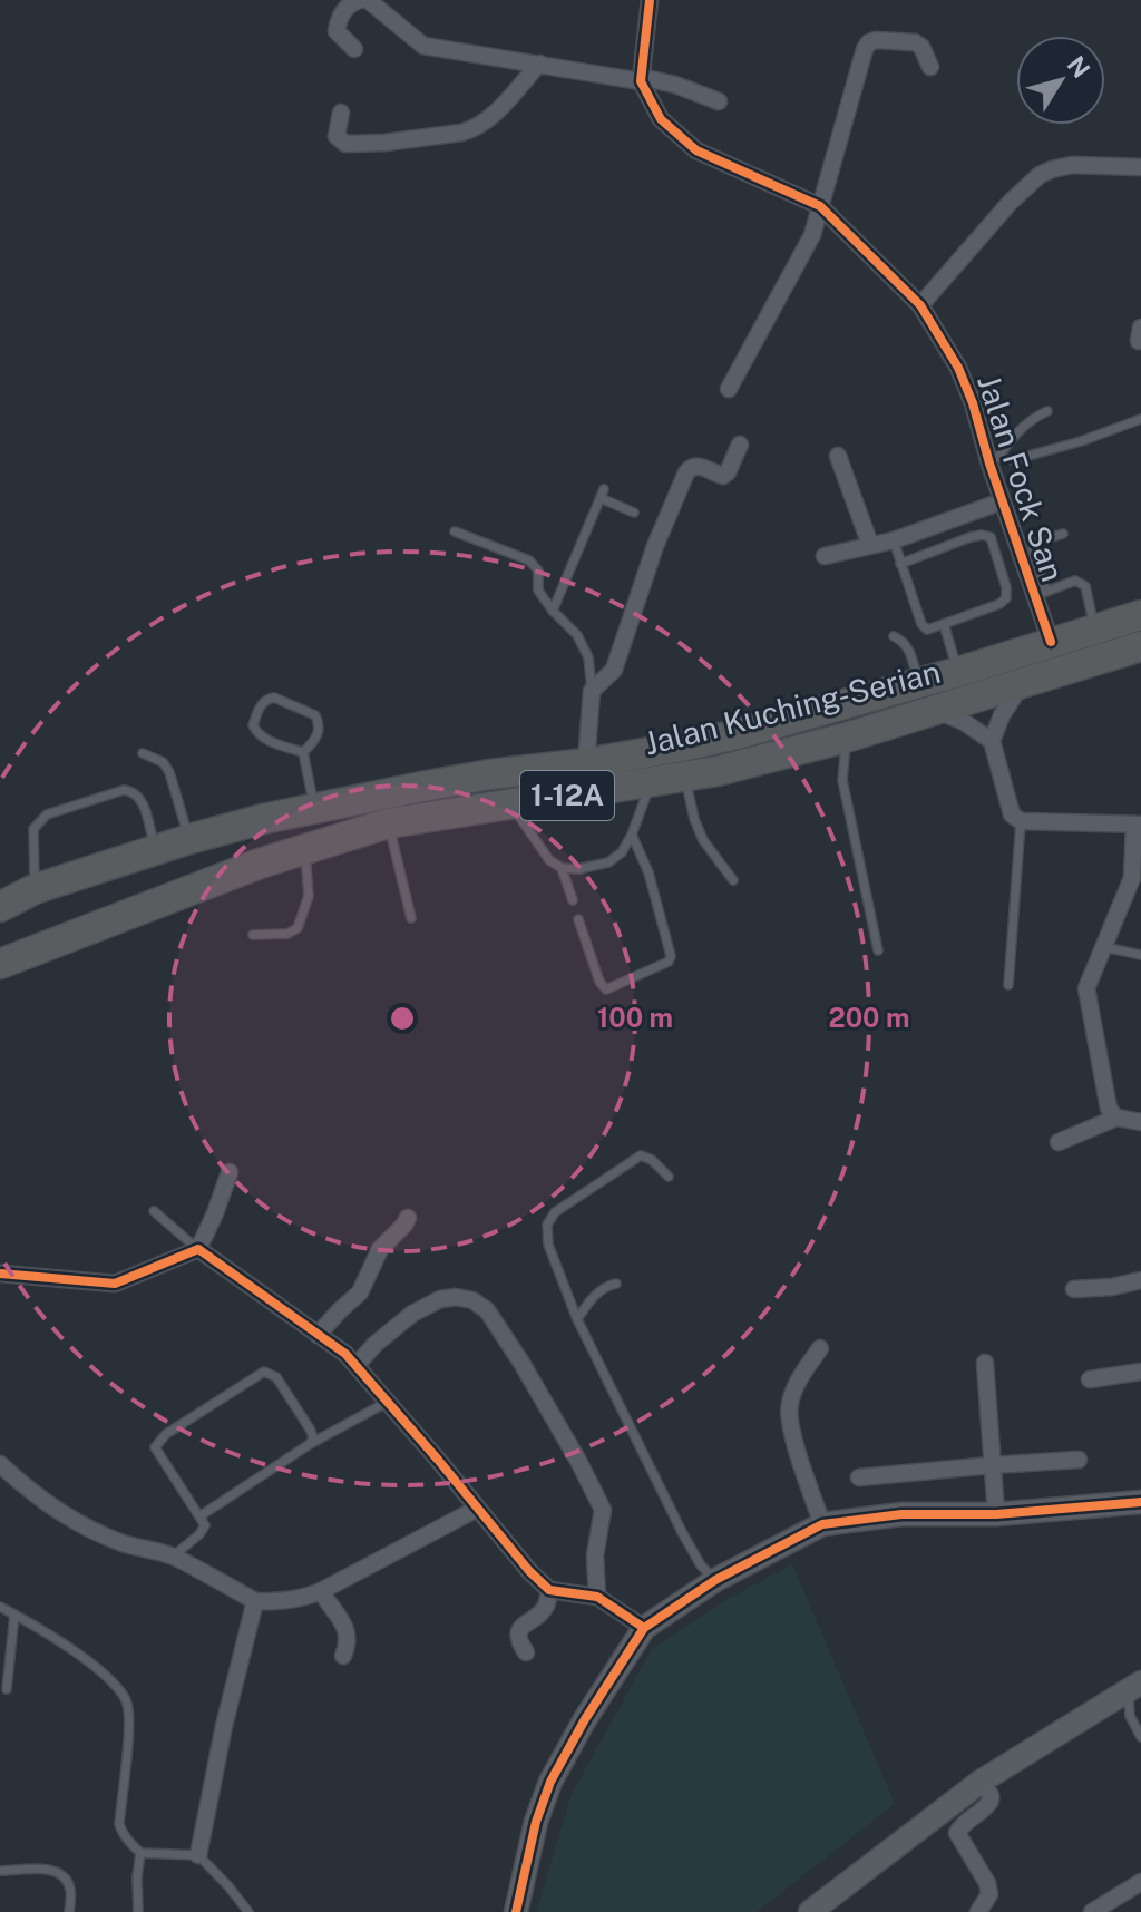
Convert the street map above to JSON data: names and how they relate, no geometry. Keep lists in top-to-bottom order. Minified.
{"streets":{"highway":["Jalan Kuching-Serian","1-12A"],"street":["Jalan Fock San"]},"crossings":[["Jalan Fock San","Jalan Kuching-Serian"]],"north":"top right","rings":["100 m","200 m"]}
